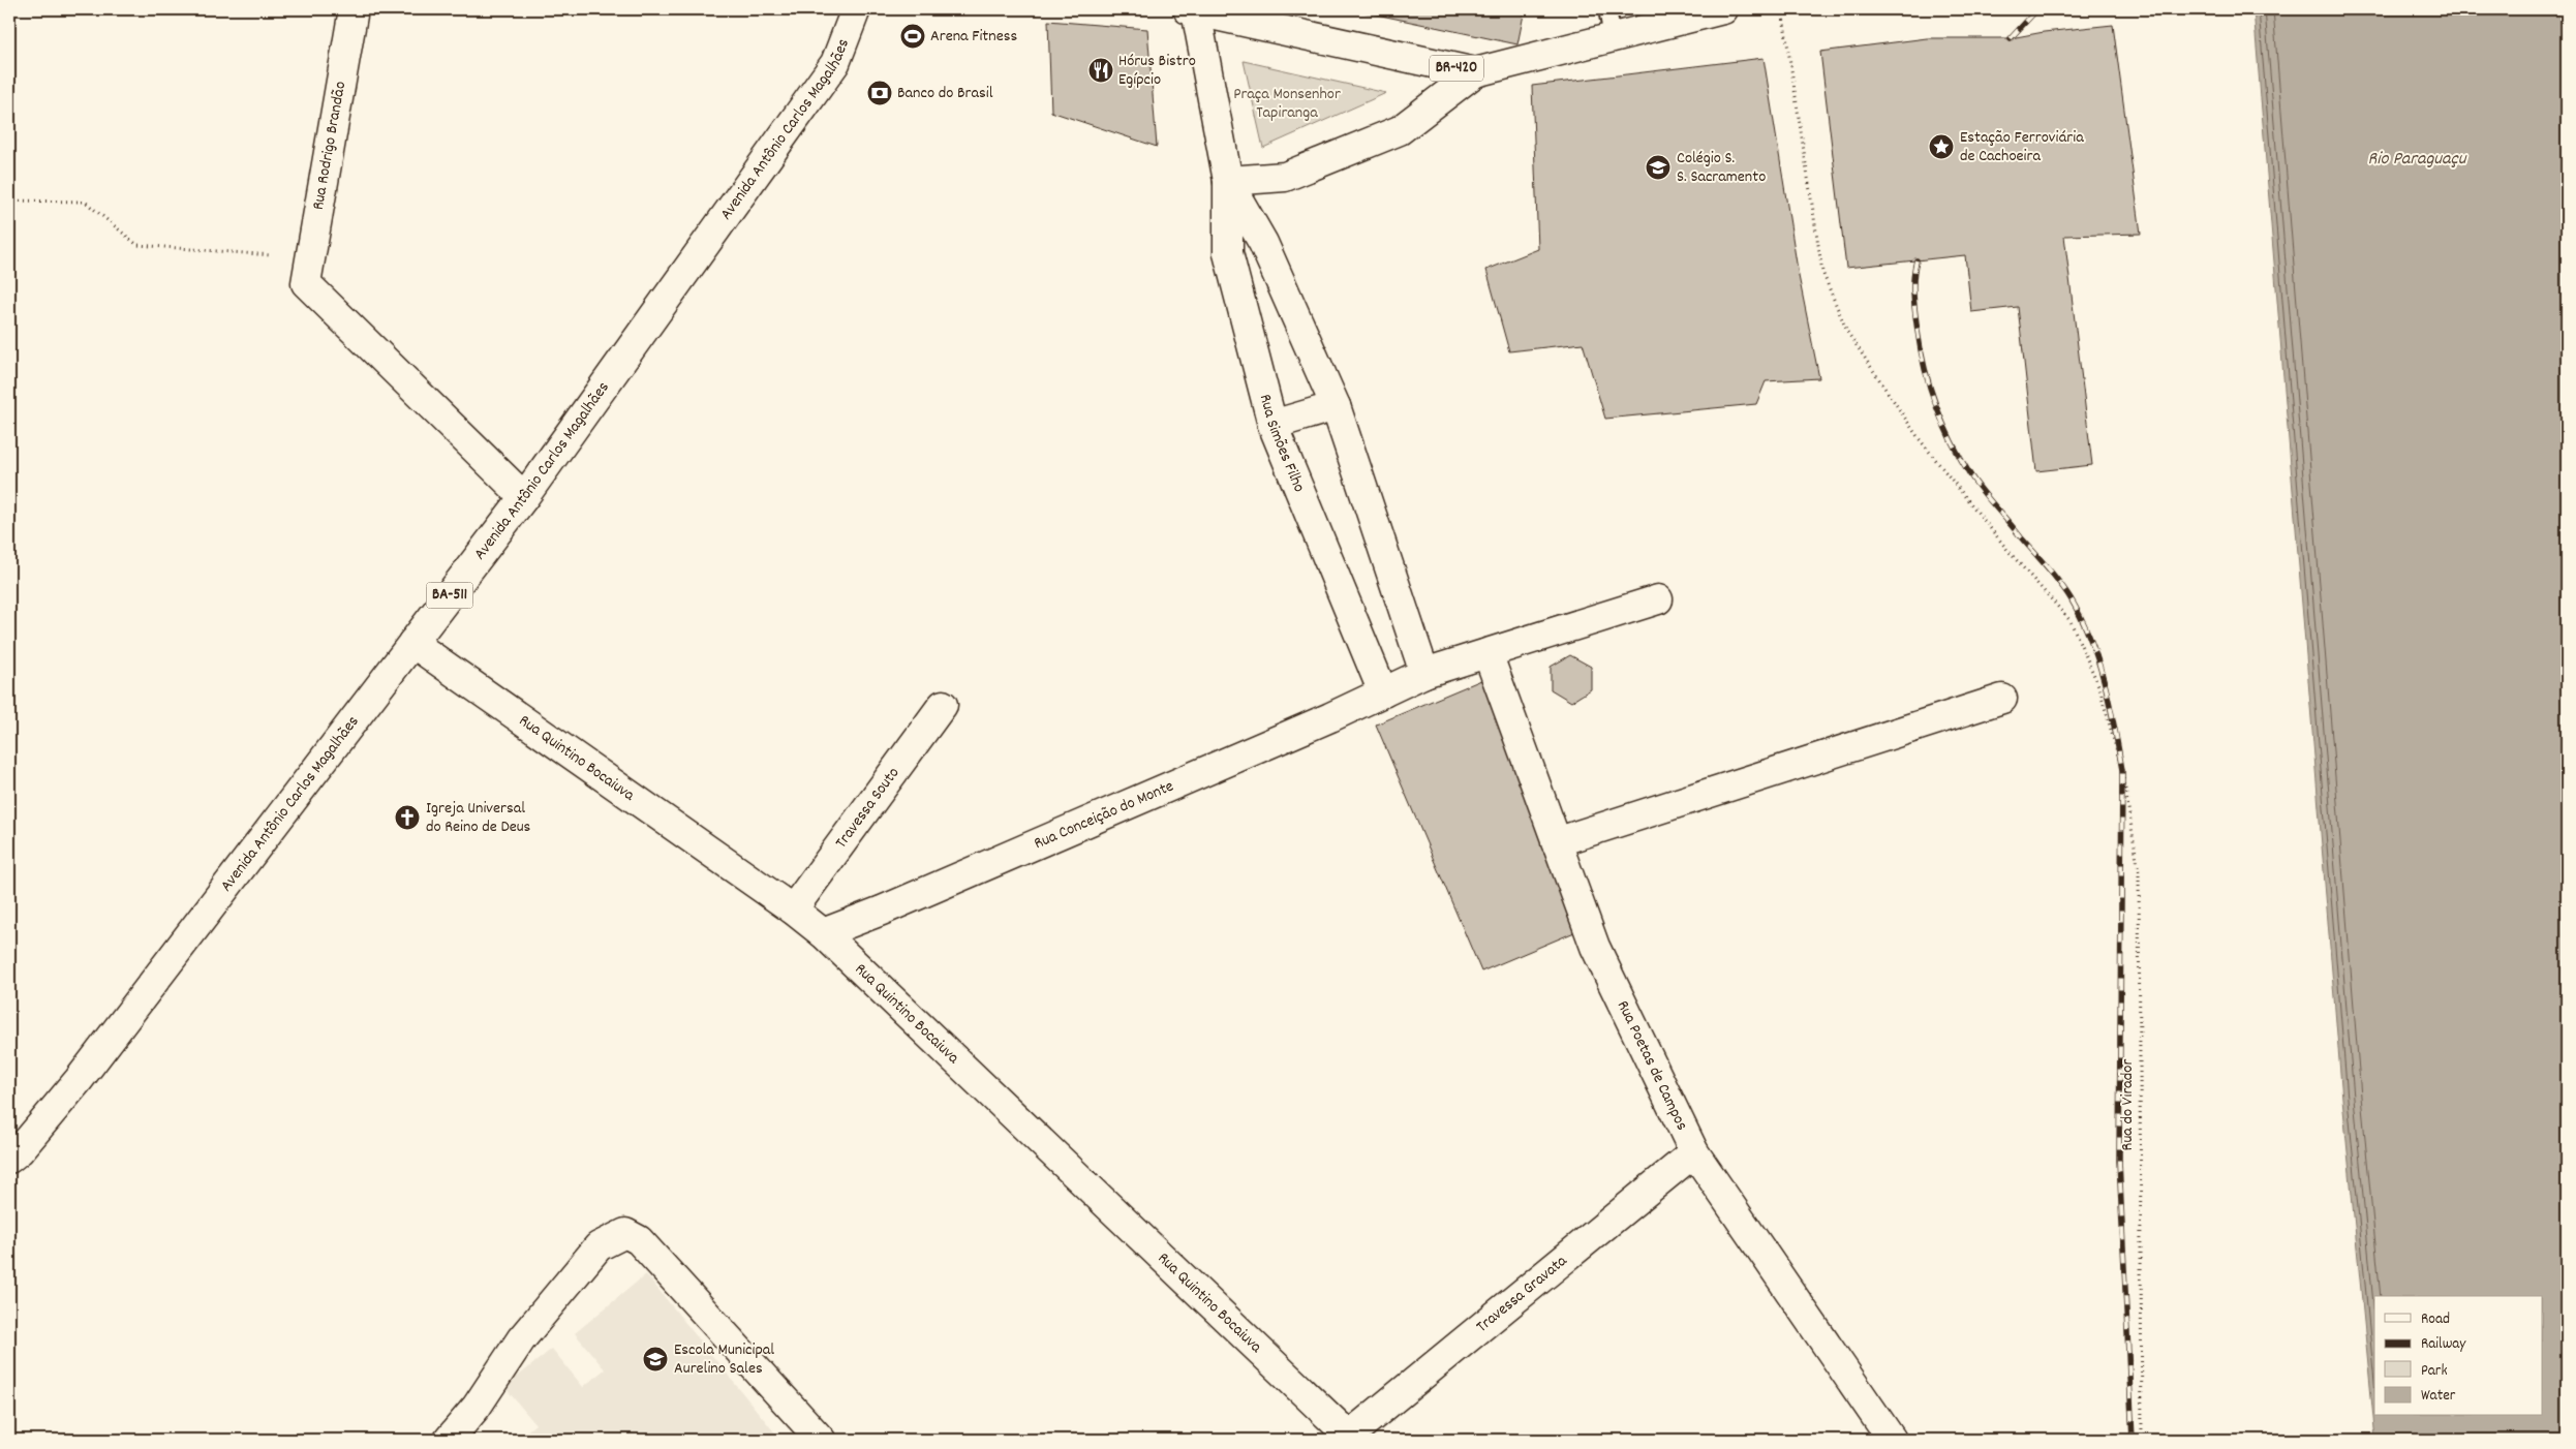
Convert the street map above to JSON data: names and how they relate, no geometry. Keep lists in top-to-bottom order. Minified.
{"streets":{"street":["BR-420","Avenida Antônio Carlos Magalhães","Rua Rodrigo Brandão","Rua Simões Filho","BA-511","Rua Quintino Bocaiuva","Travessa Souto","Rua Conceição do Monte","Rua Poetas de Campos","Travessa Gravata"],"path":["Rua do Virador"]},"crossings":[["BR-420","Rua Simões Filho"],["Avenida Antônio Carlos Magalhães","Rua Quintino Bocaiuva"],["Rua Simões Filho","Rua Conceição do Monte"],["Rua Quintino Bocaiuva","Travessa Souto"],["Rua Quintino Bocaiuva","Rua Conceição do Monte"],["Rua Quintino Bocaiuva","Travessa Gravata"],["Rua Conceição do Monte","Rua Poetas de Campos"],["Rua Poetas de Campos","Travessa Gravata"]],"water":["Rio Paraguaçu"],"parks":["Praça Monsenhor Tapiranga"],"places":{"sports":["Arena Fitness"],"restaurant":["Hórus Bistro Egípcio"],"bank":["Banco do Brasil"],"place":["Estação Ferroviária de Cachoeira"],"school or university":["Colégio S. S. Sacramento","Escola Municipal Aurelino Sales"],"church":["Igreja Universal do Reino de Deus"]},"legend":["Road","Railway","Park","Water"]}
